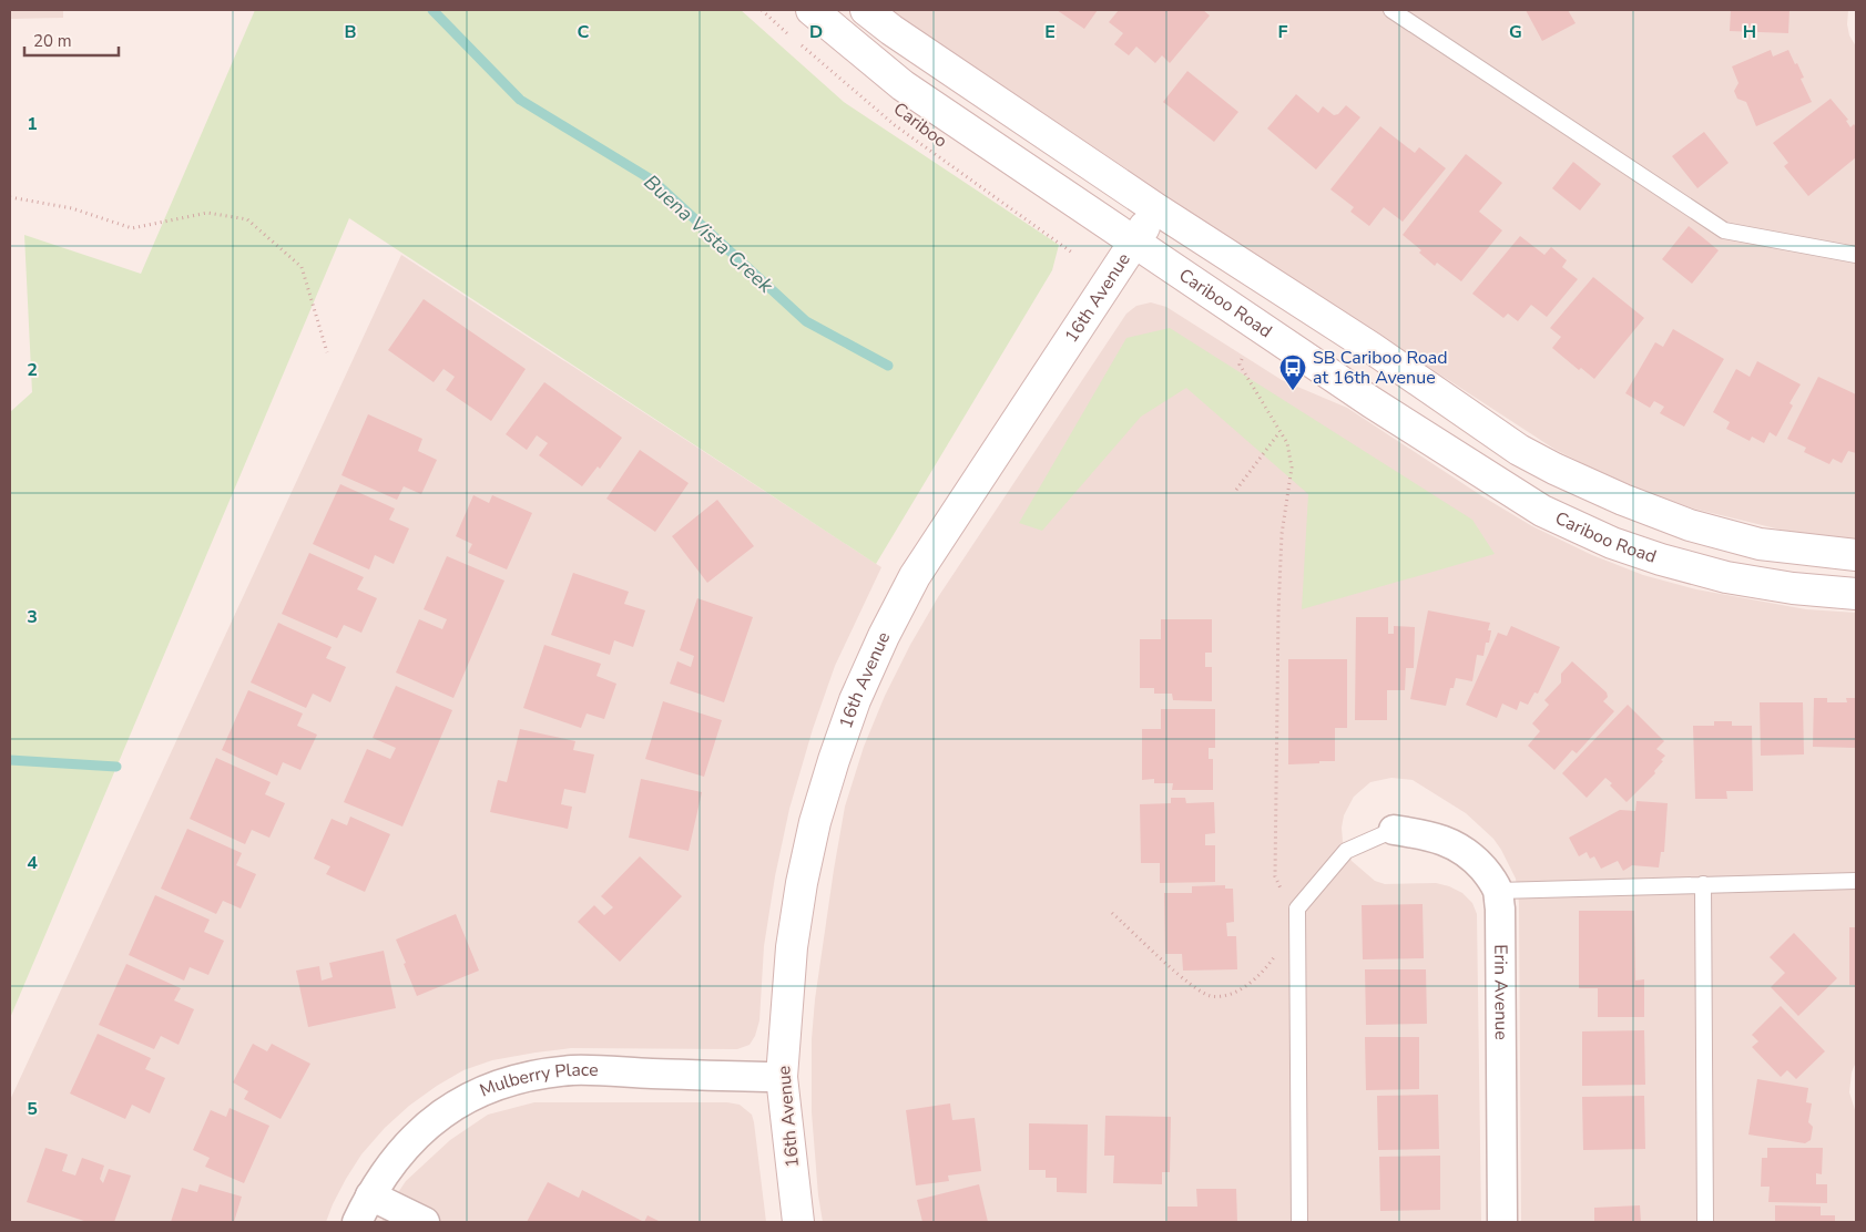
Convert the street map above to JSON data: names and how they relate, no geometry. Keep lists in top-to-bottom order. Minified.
{"streets":{"street":["16th Avenue","Cariboo Road","Erin Avenue","Mulberry Place"],"path":["Cariboo"]},"crossings":[["16th Avenue","Cariboo Road"],["16th Avenue","Mulberry Place"]],"water":["Buena Vista Creek"],"places":{"bus stop":["SB Cariboo Road at 16th Avenue"]},"scale_bar":"20 m","grid":{"columns":["B","C","D","E","F","G","H"],"rows":["1","2","3","4","5"]}}
